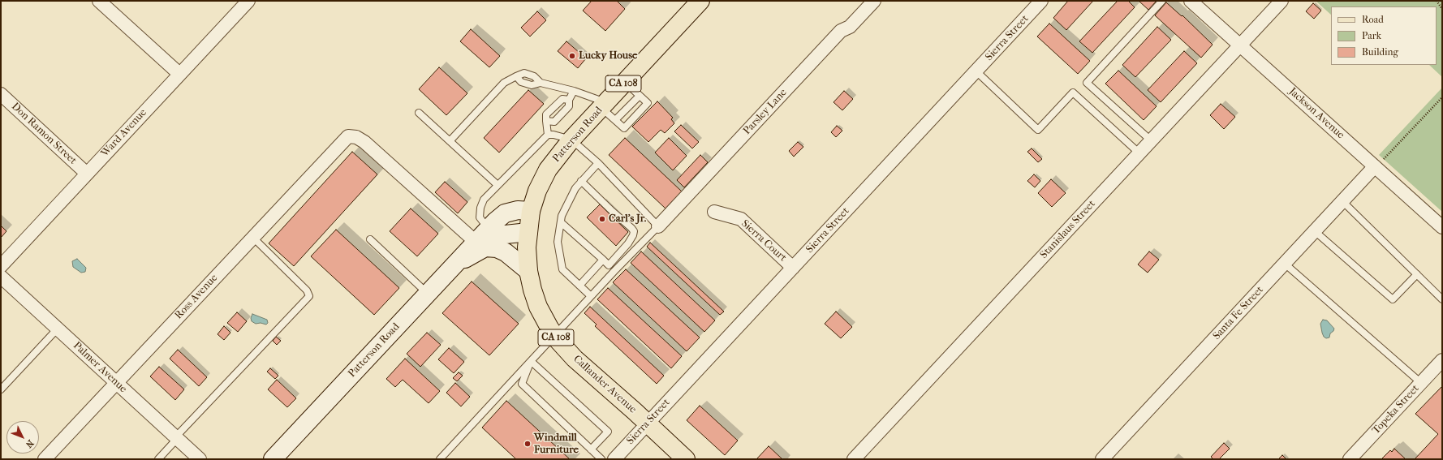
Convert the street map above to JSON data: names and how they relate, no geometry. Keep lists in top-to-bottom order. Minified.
{"streets":{"main road":["CA 108","Patterson Road","Callander Avenue"],"street":["Sierra Street","Parsley Lane","Jackson Avenue","Ward Avenue","Don Ramon Street","Stanislaus Street","Sierra Court","Ross Avenue","Santa Fe Street","Palmer Avenue","Topeka Street"]},"crossings":[["Sierra Street","Sierra Court"],["Sierra Street","Callander Avenue"],["Jackson Avenue","Stanislaus Street"],["Jackson Avenue","Santa Fe Street"],["Ward Avenue","Don Ramon Street"],["Patterson Road","Ross Avenue"],["Patterson Road","Callander Avenue"],["Ross Avenue","Palmer Avenue"]],"places":["Lucky House","Carl's Jr.","Windmill Furniture"],"legend":["Road","Park","Building"],"north":"bottom right"}
